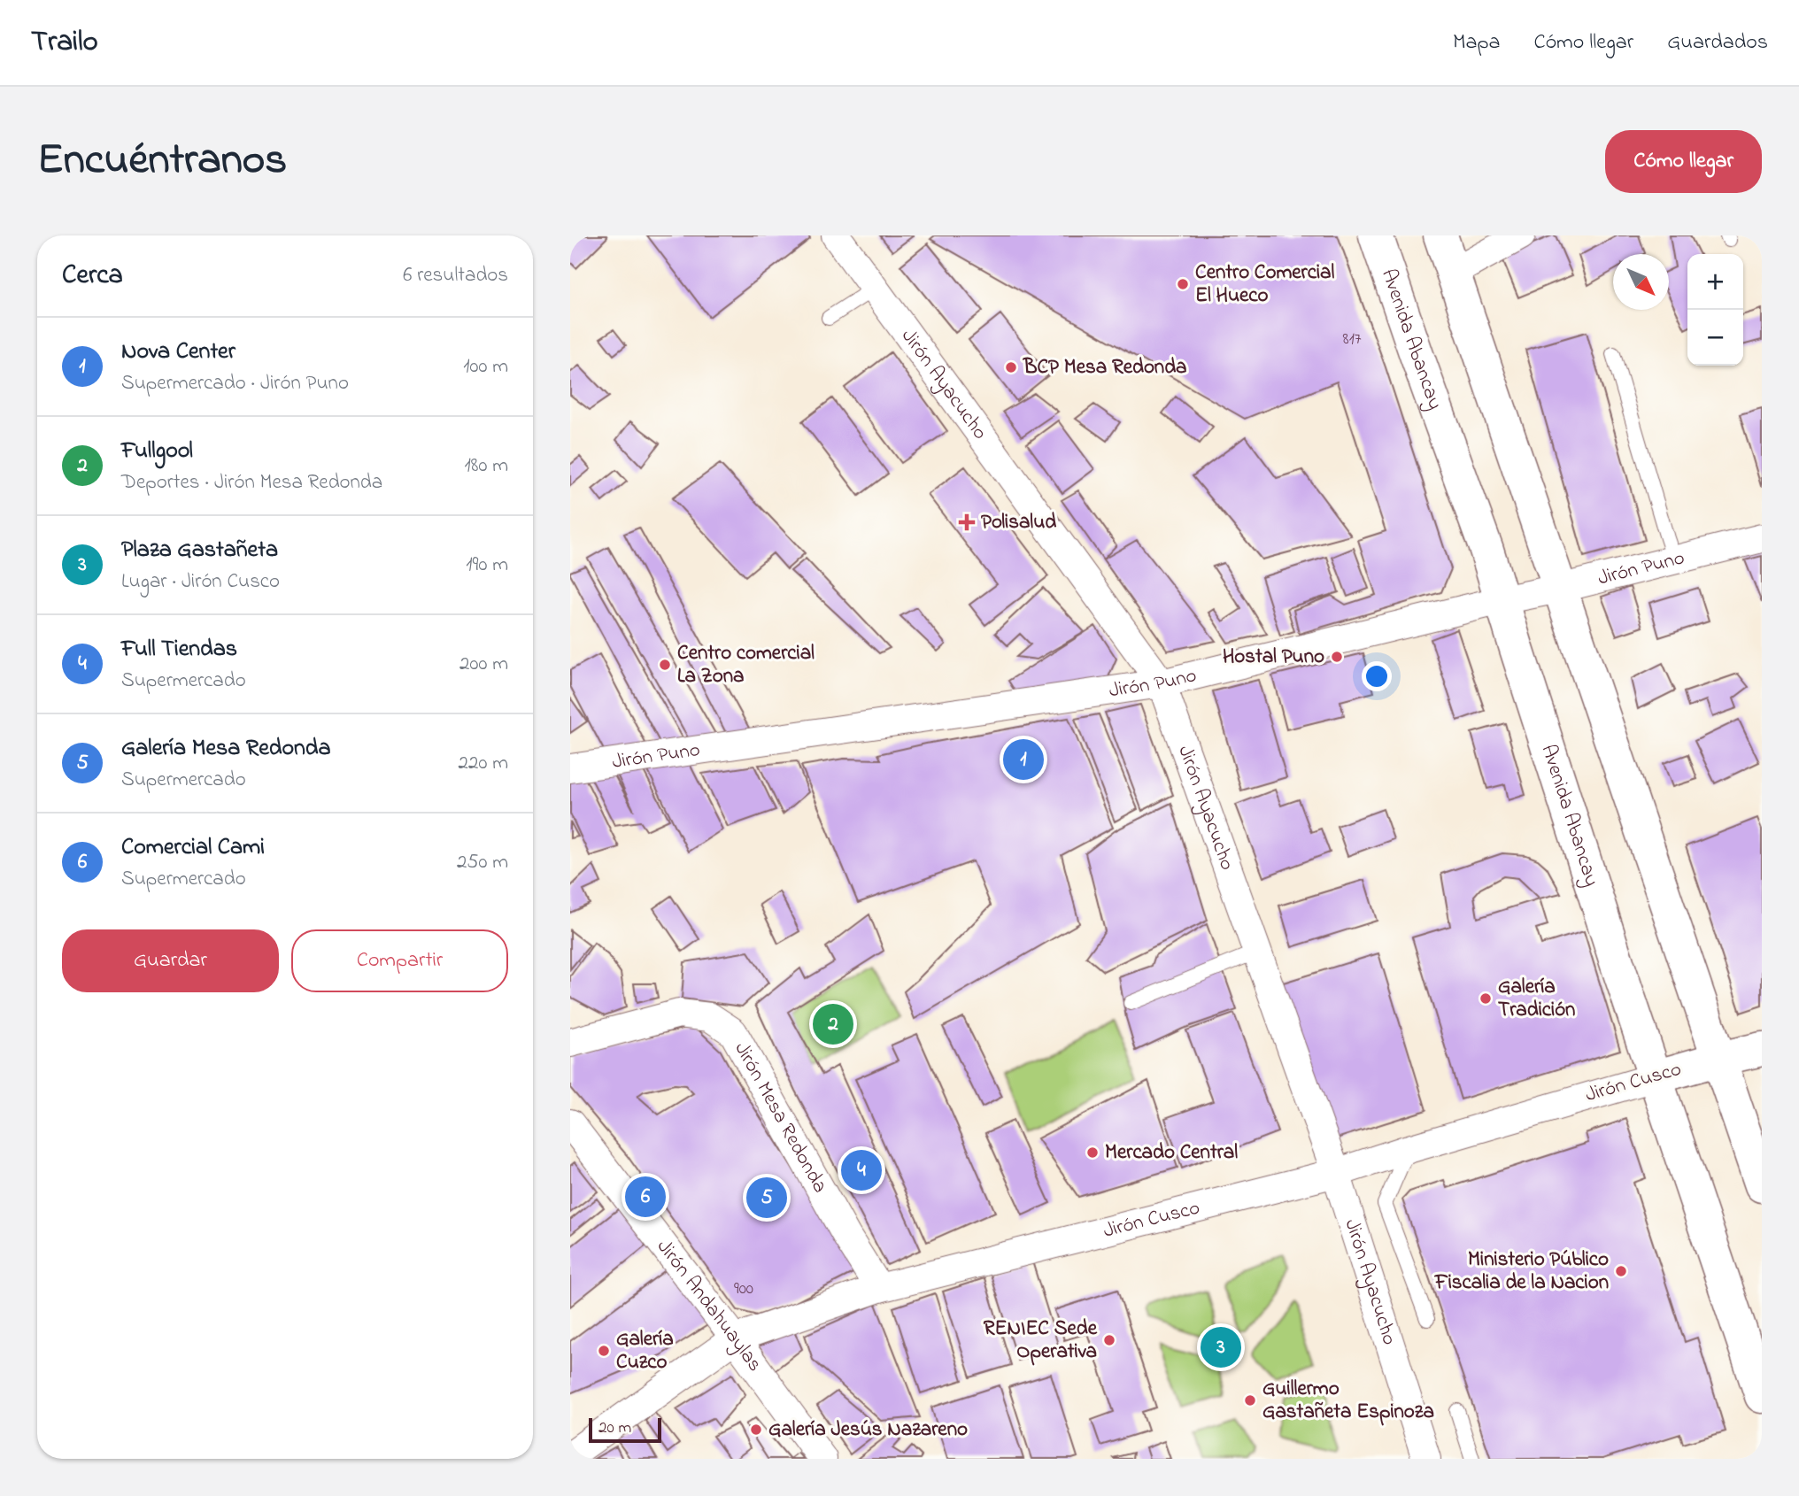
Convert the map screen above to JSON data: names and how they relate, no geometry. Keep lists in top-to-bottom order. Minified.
{"streets":{"main road":["Avenida Abancay","Jirón Cusco"],"street":["Jirón Ayacucho","Jirón Puno","Jirón Mesa Redonda","Jirón Andahuaylas"]},"crossings":[["Avenida Abancay","Jirón Puno"],["Avenida Abancay","Jirón Cusco"],["Jirón Ayacucho","Jirón Puno"],["Jirón Ayacucho","Jirón Cusco"],["Jirón Cusco","Jirón Mesa Redonda"],["Jirón Cusco","Jirón Andahuaylas"]],"places":{"other":["Centro Comercial El Hueco","BCP Mesa Redonda","Hostal Puno","Centro comercial La Zona","Galería Tradición","Mercado Central","Ministerio Público Fiscalia de la Nacion","RENIEC Sede Operativa","Galería Cuzco","Guillermo Gastañeta Espinoza","Galería Jesús Nazareno"],"health":["Polisalud"]},"house_numbers":["817","900"],"scale_bar":"20 m","north":"bottom right","page":{"header":"Trailo","nav":["Mapa","Cómo llegar","Guardados"],"title":"Encuéntranos","buttons":["Cómo llegar",["Guardar","Compartir"]],"heading":["Cerca","6 resultados"],"map_buttons":["+","−"],"list":[{"mark":"1","name":"Nova Center","note":"Supermercado · Jirón Puno","value":"100 m"},{"mark":"2","name":"Fullgool","note":"Deportes · Jirón Mesa Redonda","value":"180 m"},{"mark":"3","name":"Plaza Gastañeta","note":"Lugar · Jirón Cusco","value":"190 m"},{"mark":"4","name":"Full Tiendas","note":"Supermercado","value":"200 m"},{"mark":"5","name":"Galería Mesa Redonda","note":"Supermercado","value":"220 m"},{"mark":"6","name":"Comercial Cami","note":"Supermercado","value":"250 m"}],"pins":["1","2","4","6","5","3"],"scale":"20 m"}}
